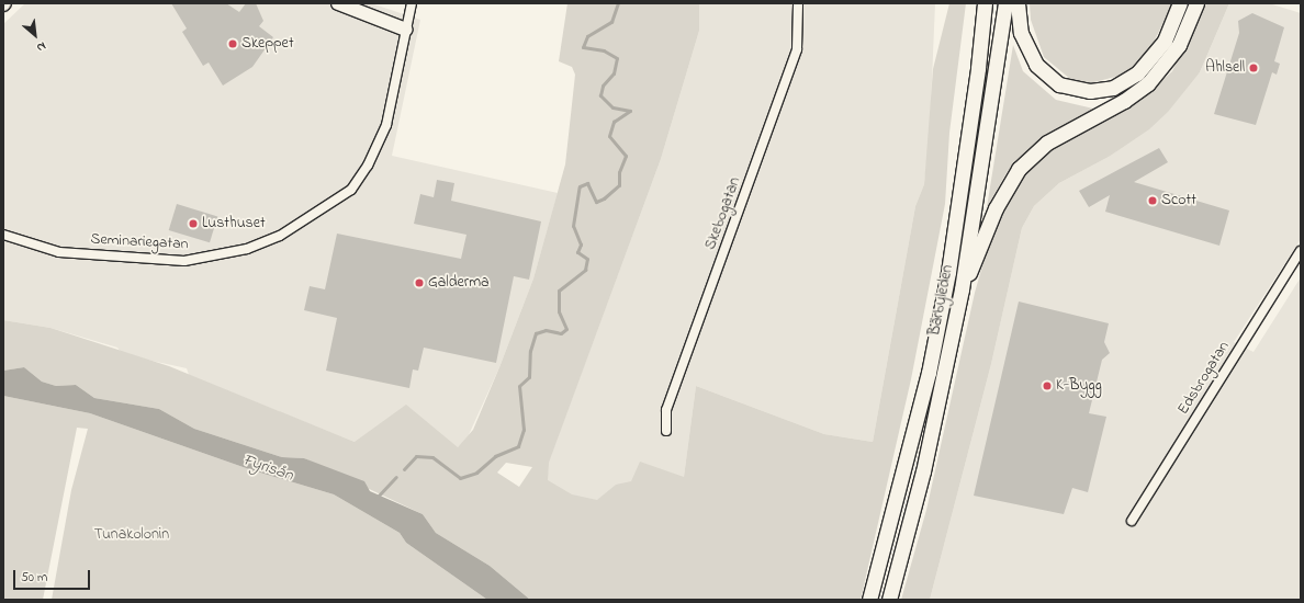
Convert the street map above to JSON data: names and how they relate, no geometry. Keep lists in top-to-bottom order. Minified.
{"streets":{"main road":["Bärbyleden"],"street":["Skebogatan","Seminariegatan","Edsbrogatan"]},"water":["Fyrisån"],"parks":["Tunakolonin"],"places":["Skeppet","Ahlsell","Scott","Lusthuset","Galderma","K-Bygg"],"scale_bar":"50 m","north":"bottom right"}
